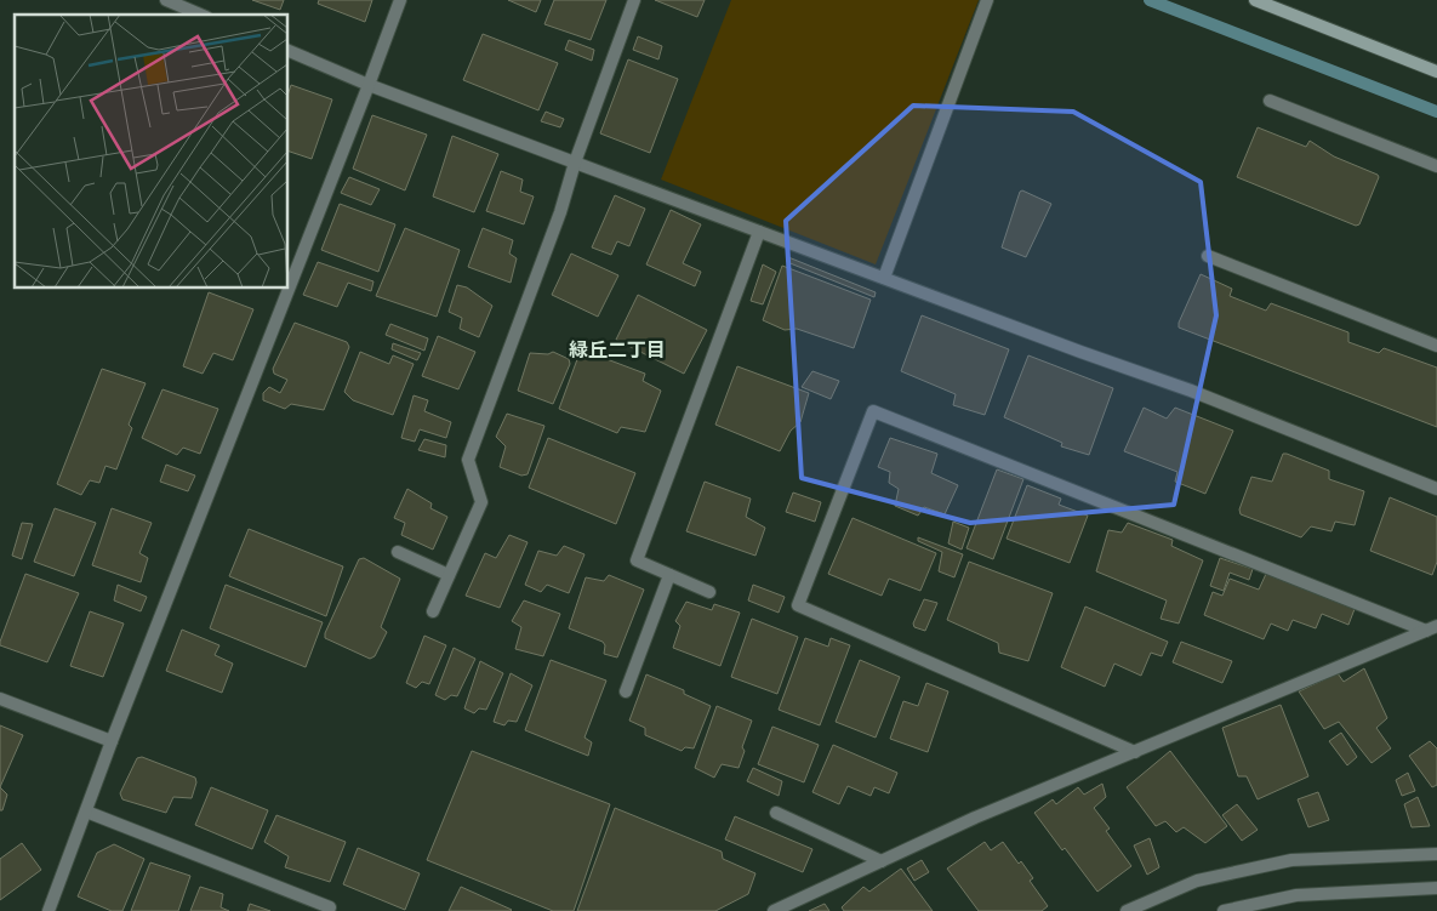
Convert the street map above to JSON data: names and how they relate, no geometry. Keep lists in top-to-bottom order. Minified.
{"districts":["緑丘二丁目"]}
